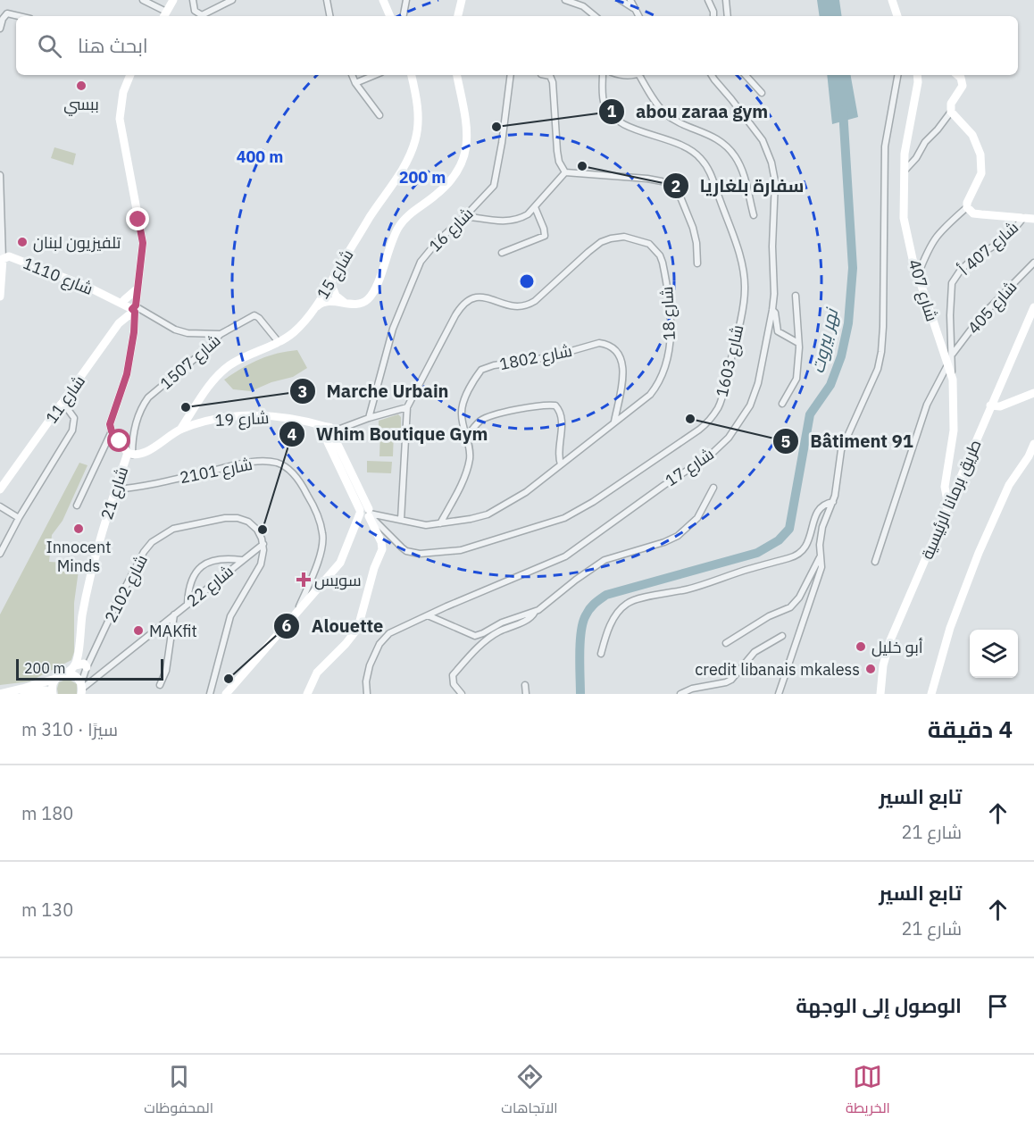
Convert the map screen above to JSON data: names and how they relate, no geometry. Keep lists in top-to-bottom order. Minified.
{"streets":{"street":["شارع 16","شارع 407 أ","شارع 15","شارع 1110","شارع 407","شارع 405","شارع 18","شارع 1802","شارع 1603","شارع 1507","شارع 11","شارع 19","شارع 17","شارع 2101","شارع 21","طريق برمانا الرئيسية","شارع 22","شارع 2102"]},"crossings":[["شارع 407 أ","شارع 407"],["شارع 407 أ","شارع 405"],["شارع 15","شارع 1507"],["شارع 15","شارع 19"],["شارع 1110","شارع 11"],["شارع 407","طريق برمانا الرئيسية"],["شارع 18","شارع 1802"],["شارع 18","شارع 1603"],["شارع 1507","شارع 19"],["شارع 1507","شارع 21"],["شارع 19","شارع 21"],["شارع 2101","شارع 21"],["شارع 22","شارع 2102"]],"water":["نهر بيروت"],"places":{"other":["ببسي","abou zaraa gym","سفارة بلغاريا","تلفيزيون لبنان","Marche Urbain","Bâtiment 91","Innocent Minds","Whim Boutique Gym","MAKfit","أبو خليل","credit libanais mkaless","Alouette"],"health":["سويس"]},"scale_bar":"200 m","page":{"search":"ابحث هنا","scale":"200 m","heading":["4 دقيقة","سيرًا · 310 m"],"list":[["تابع السير","شارع 21","180 m"],["تابع السير","شارع 21","130 m"],"الوصول إلى الوجهة"],"nav":["الخريطة","الاتجاهات","المحفوظات"]},"rings":["400 m","200 m"]}
